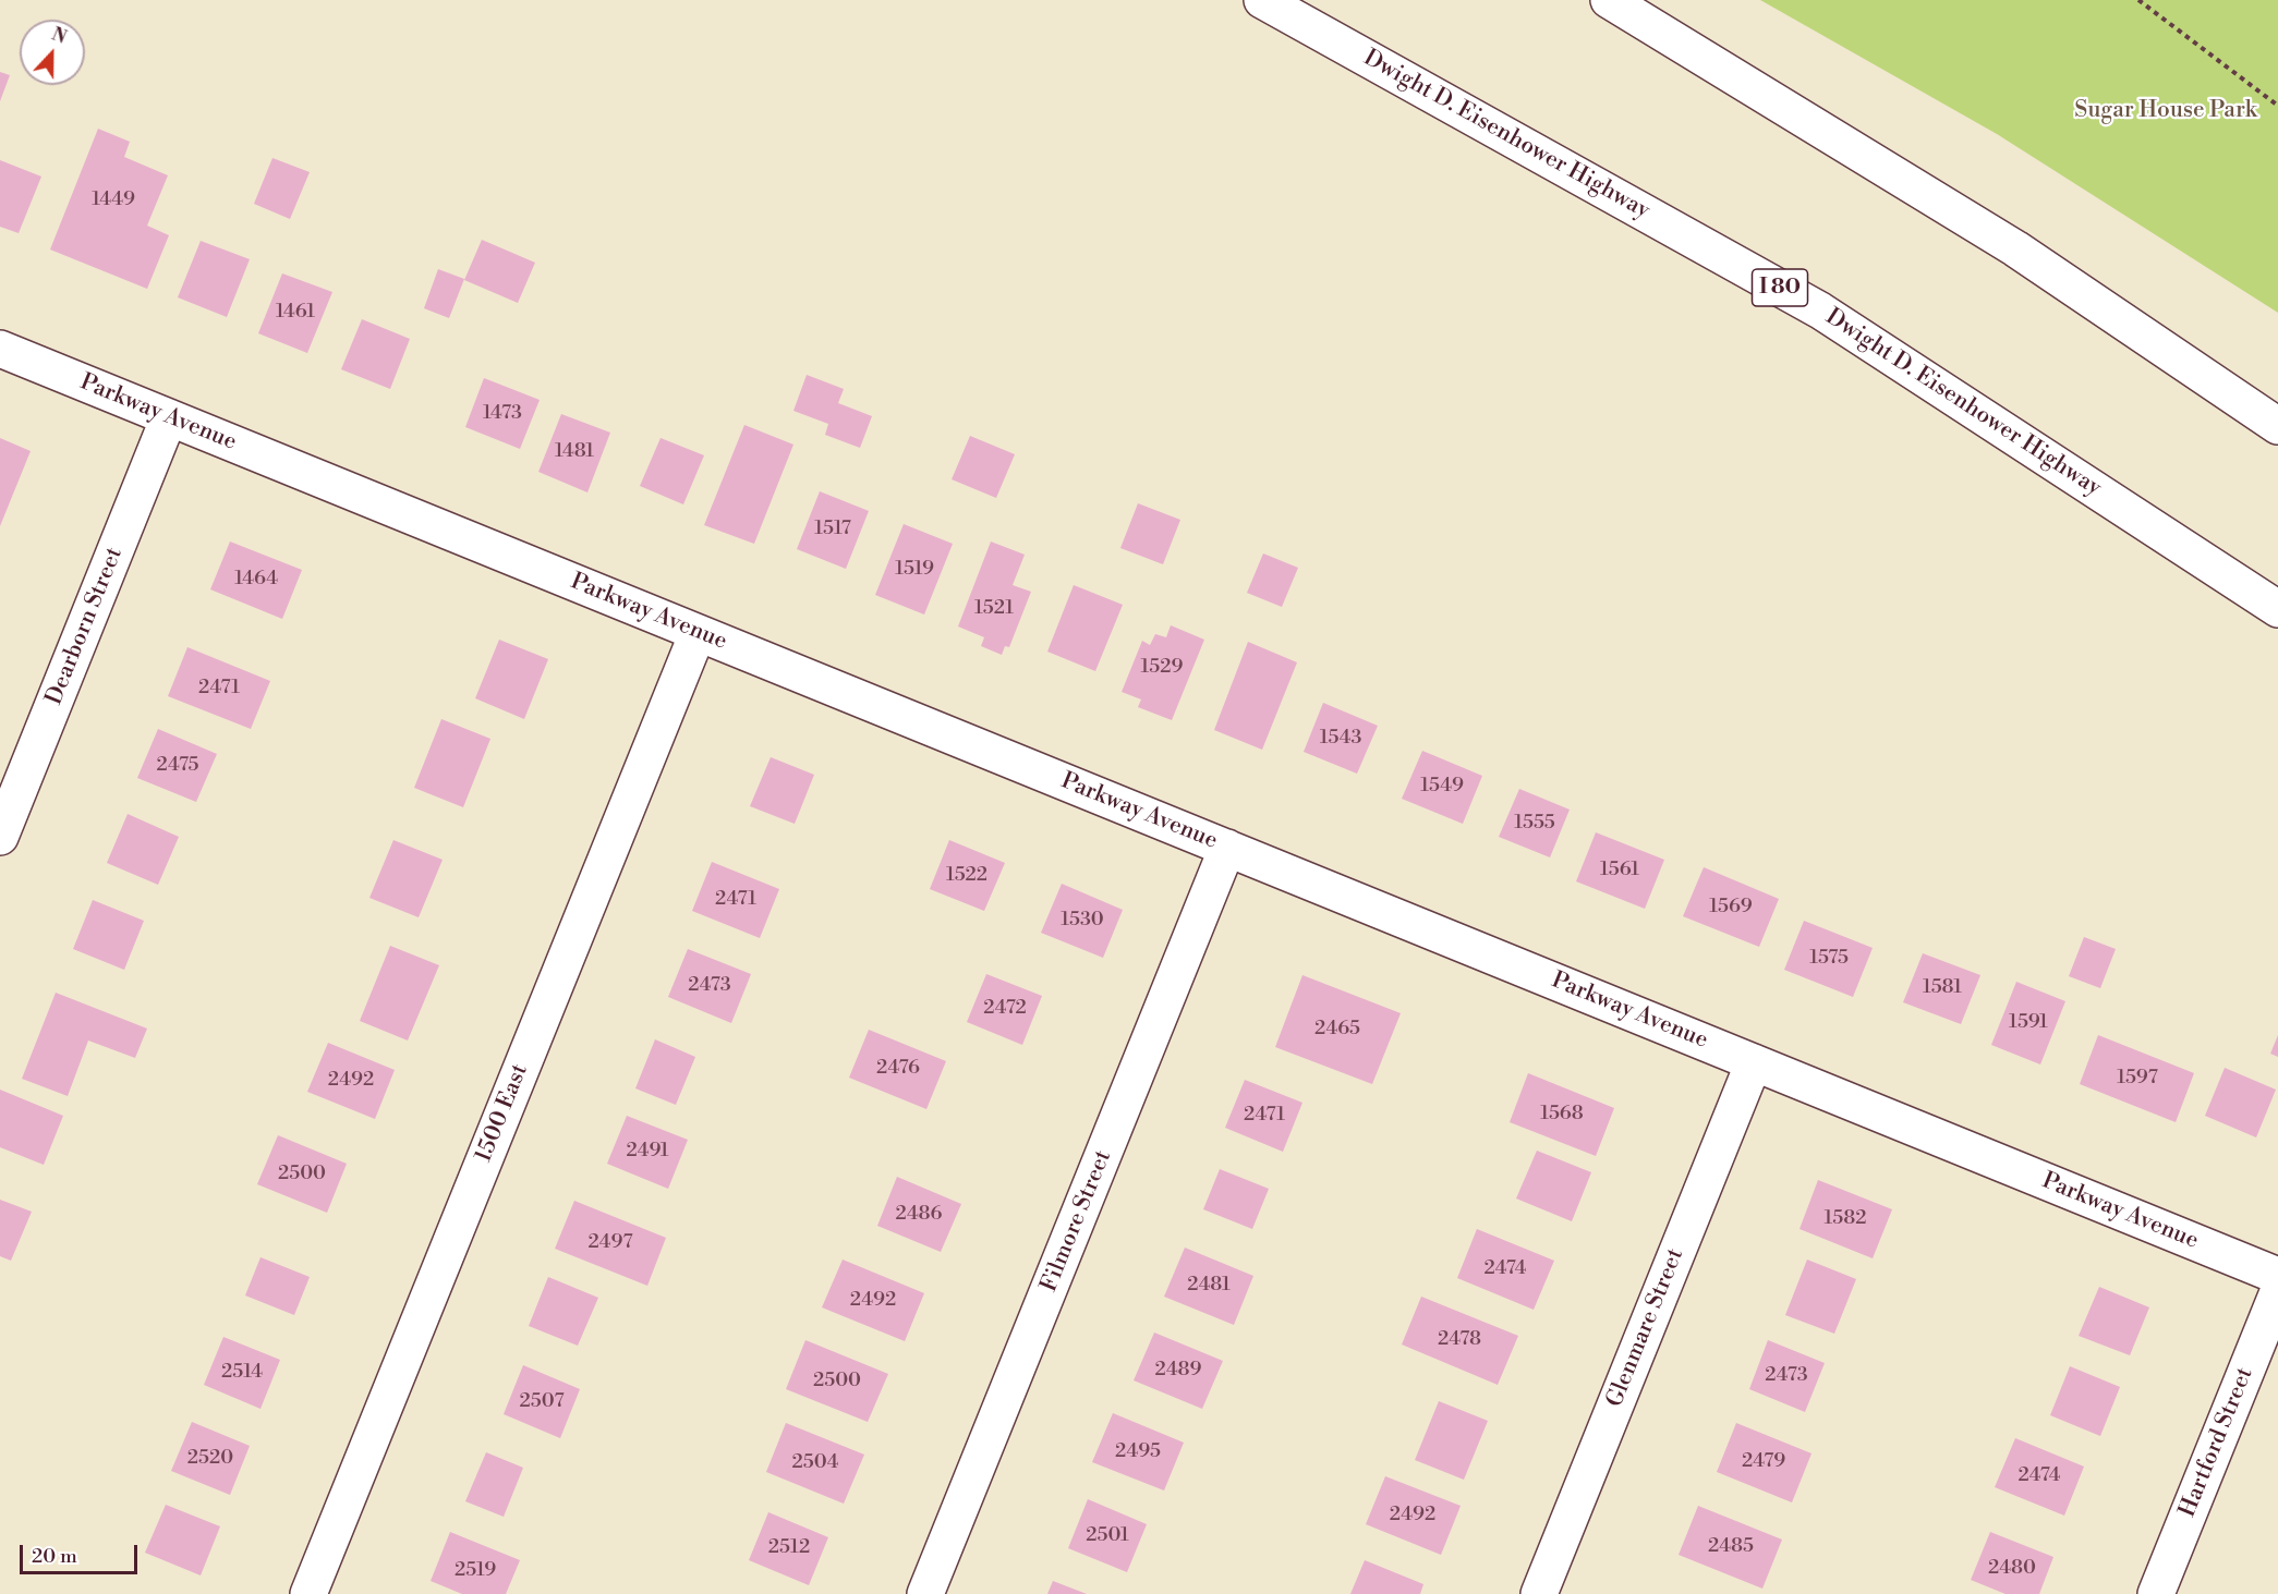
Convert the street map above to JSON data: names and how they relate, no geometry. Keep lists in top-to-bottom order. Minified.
{"streets":{"main road":["Dwight D. Eisenhower Highway","I 80","Parkway Avenue","Dearborn Street","1500 East","Filmore Street","Glenmare Street","Hartford Street"]},"crossings":[["Parkway Avenue","Dearborn Street"],["Parkway Avenue","1500 East"],["Parkway Avenue","Filmore Street"],["Parkway Avenue","Glenmare Street"]],"parks":["Sugar House Park"],"house_numbers":["1449","1461","1473","1481","1517","1519","1464","1521","1529","2471","1543","2475","1549","1555","1561","1522","2471","1569","1530","1575","2473","1581","2472","1591","2465","2476","1597","2492","1568","2471","2491","2500","2486","1582","2497","2474","2481","2492","2478","2489","2514","2473","2500","2507","2495","2520","2479","2504","2474","2492","2501","2485","2512","2480","2519"],"scale_bar":"20 m","north":"top"}
